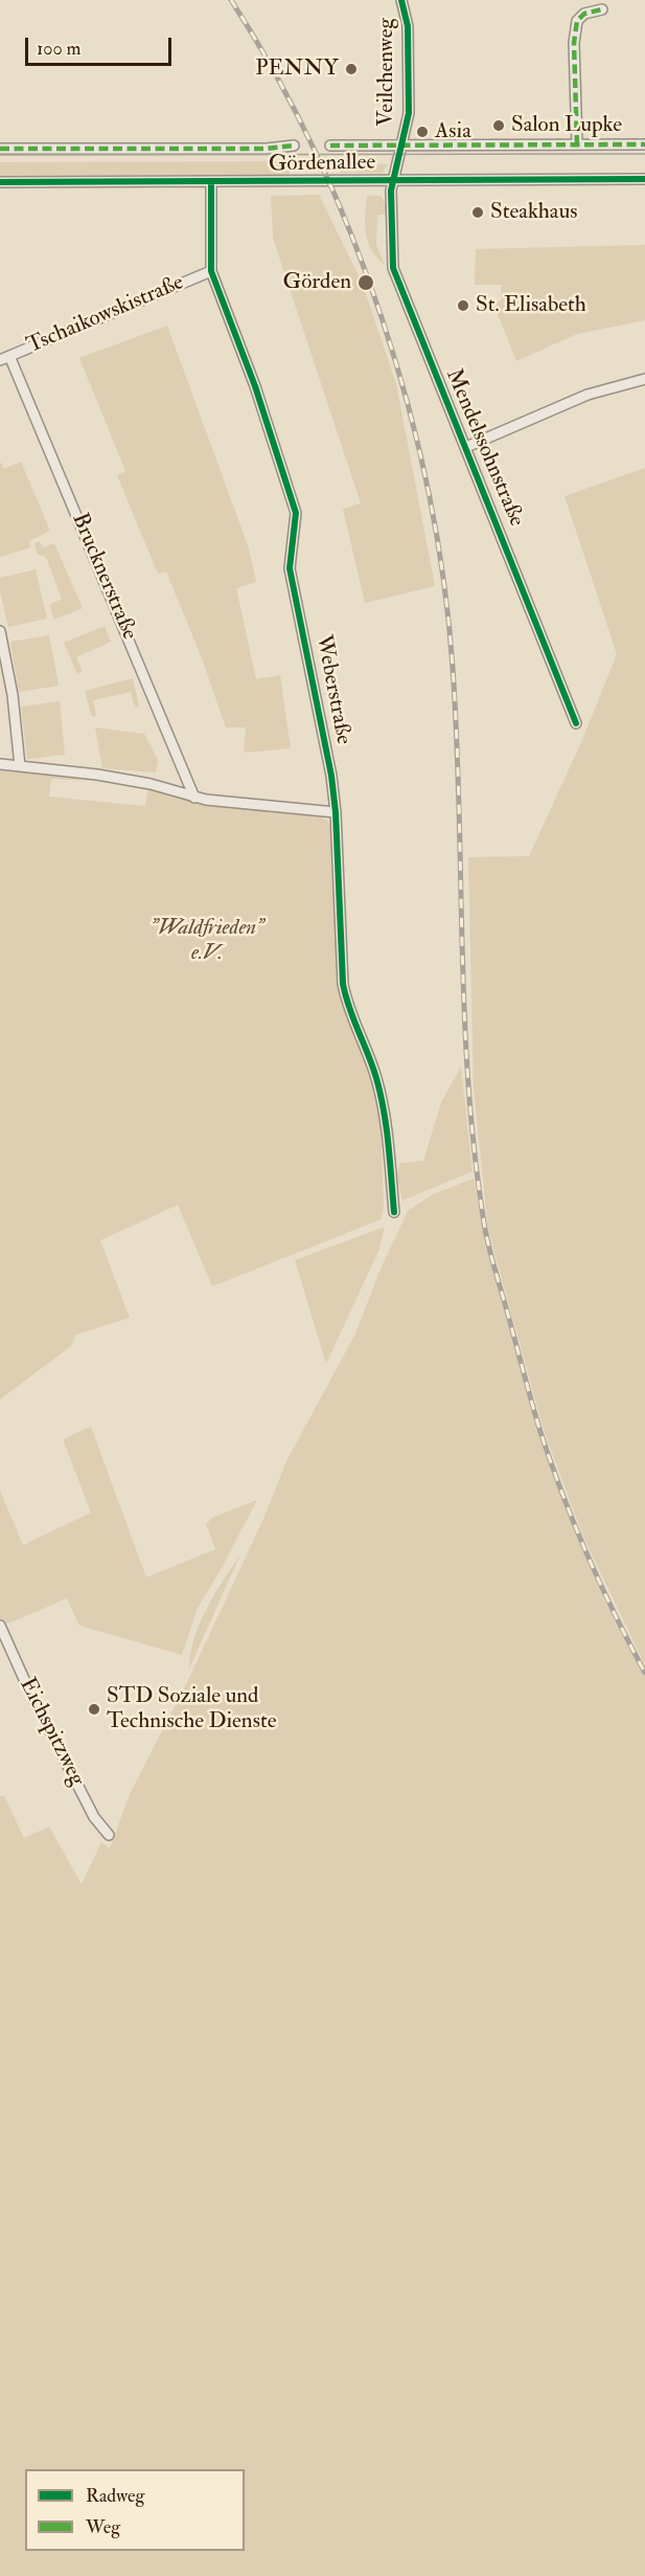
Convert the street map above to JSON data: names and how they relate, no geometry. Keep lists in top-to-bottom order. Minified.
{"streets":{"street":["Veilchenweg","Gördenallee","Tschaikowskistraße","Mendelssohnstraße","Brucknerstraße","Weberstraße","Eichspitzweg"]},"crossings":[["Veilchenweg","Gördenallee"],["Veilchenweg","Mendelssohnstraße"],["Gördenallee","Mendelssohnstraße"],["Gördenallee","Weberstraße"],["Tschaikowskistraße","Brucknerstraße"],["Tschaikowskistraße","Weberstraße"]],"parks":["\"Waldfrieden\" e.V."],"places":["PENNY","Salon Lupke","Asia","Steakhaus","Görden","St. Elisabeth","STD Soziale und Technische Dienste"],"legend":["Radweg","Weg"],"scale_bar":"100 m"}
